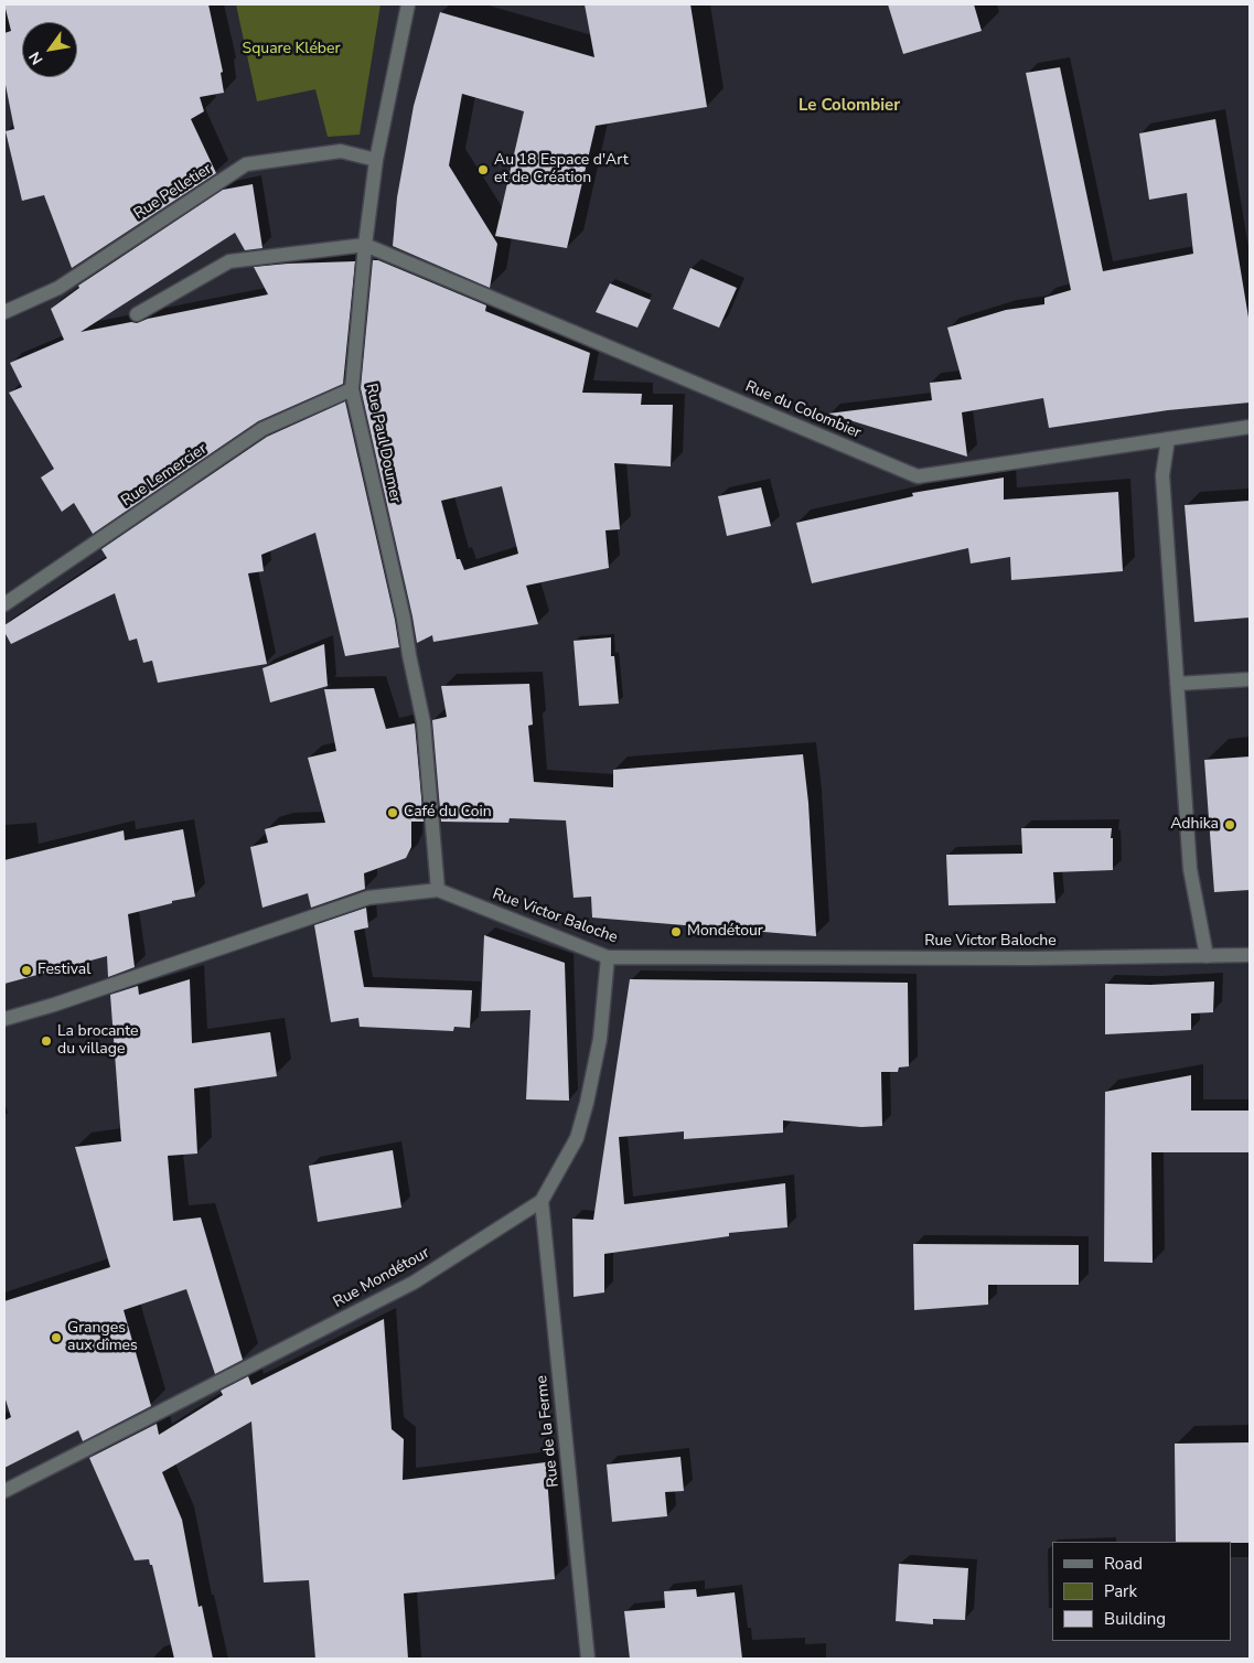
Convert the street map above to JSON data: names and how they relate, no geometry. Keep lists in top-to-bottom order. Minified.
{"streets":{"street":["Rue Pelletier","Rue du Colombier","Rue Paul Doumer","Rue Lemercier","Rue Victor Baloche","Rue Mondétour","Rue de la Ferme"]},"crossings":[["Rue Pelletier","Rue Paul Doumer"],["Rue du Colombier","Rue Paul Doumer"],["Rue Paul Doumer","Rue Lemercier"],["Rue Paul Doumer","Rue Victor Baloche"],["Rue Victor Baloche","Rue Mondétour"],["Rue Mondétour","Rue de la Ferme"]],"districts":["Le Colombier"],"parks":["Square Kléber"],"places":["Au 18 Espace d'Art et de Création","Café du Coin","Adhika","Mondétour","Festival","La brocante du village","Granges aux dîmes"],"legend":["Road","Park","Building"],"north":"bottom left"}
